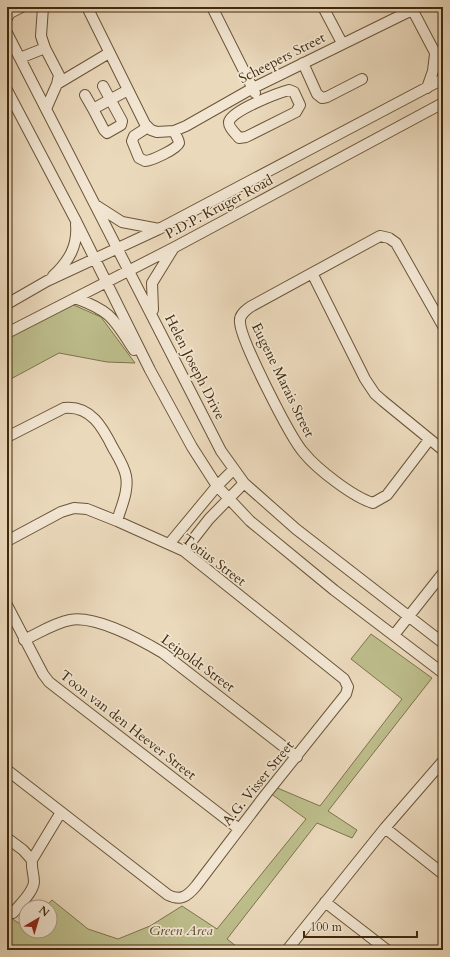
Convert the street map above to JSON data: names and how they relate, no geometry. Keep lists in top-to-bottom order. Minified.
{"streets":{"street":["Scheepers Street","P.D.P. Kruger Road","Helen Joseph Drive","Eugene Marais Street","Totius Street","Leipoldt Street","Toon van den Heever Street","A.G. Visser Street"]},"crossings":[["P.D.P. Kruger Road","Helen Joseph Drive"],["Totius Street","A.G. Visser Street"],["Leipoldt Street","Toon van den Heever Street"],["Leipoldt Street","A.G. Visser Street"],["Toon van den Heever Street","A.G. Visser Street"]],"parks":["Green Area"],"scale_bar":"100 m","north":"top right"}
